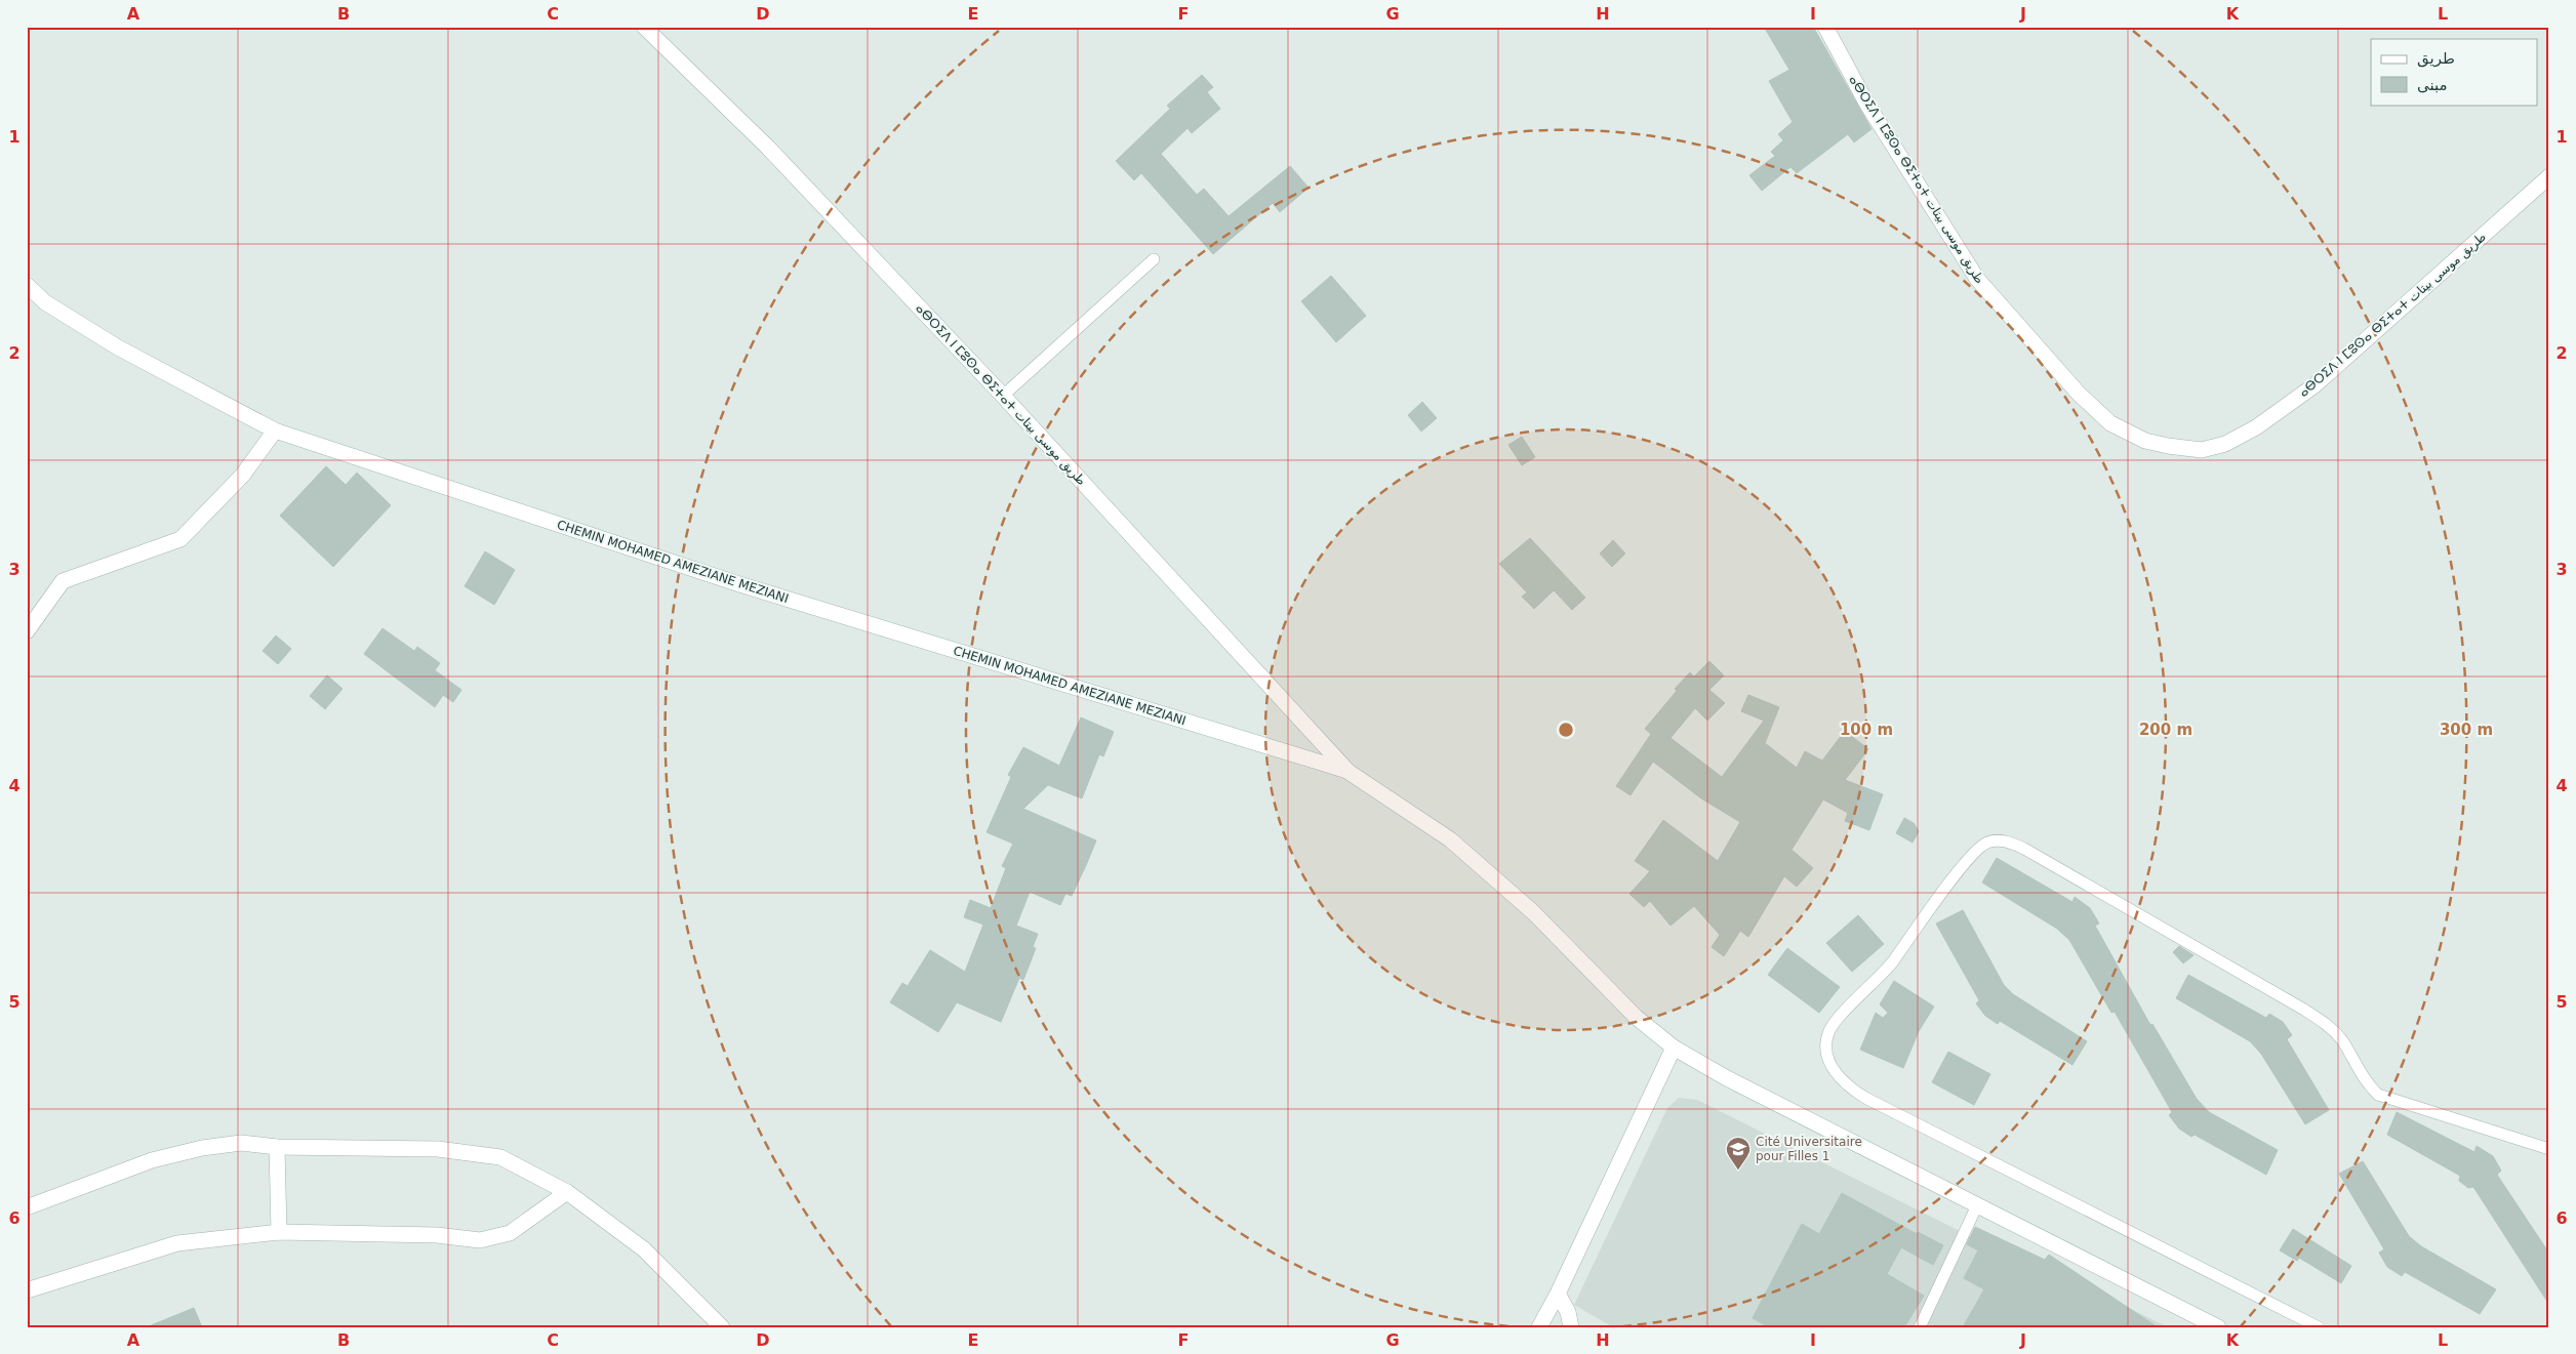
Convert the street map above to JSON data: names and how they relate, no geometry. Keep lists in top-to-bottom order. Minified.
{"streets":{"street":["ⴰⴱⵔⵉⴷ ⵏ ⵎⵓⵙⴰ ⴱⵉⵜⴰⵜ طريق موسى بيتات","CHEMIN MOHAMED AMEZIANE MEZIANI"]},"crossings":[["ⴰⴱⵔⵉⴷ ⵏ ⵎⵓⵙⴰ ⴱⵉⵜⴰⵜ طريق موسى بيتات","CHEMIN MOHAMED AMEZIANE MEZIANI"]],"places":{"school or university":["Cité Universitaire pour Filles 1"]},"legend":["طريق","مبنى"],"grid":{"columns":["A","B","C","D","E","F","G","H","I","J","K","L"],"rows":["1","2","3","4","5","6"]},"rings":["100 m","200 m","300 m"]}
